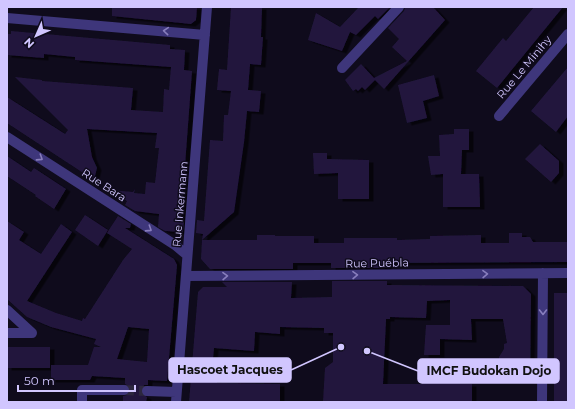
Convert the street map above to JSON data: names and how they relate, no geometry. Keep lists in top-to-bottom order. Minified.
{"streets":{"street":["Rue Le Minihy","Rue Bara","Rue Inkermann","Rue Puébla"]},"crossings":[["Rue Bara","Rue Inkermann"],["Rue Inkermann","Rue Puébla"]],"one_way":["Rue Bara","Rue Puébla"],"places":["Hascoet Jacques","IMCF Budokan Dojo"],"scale_bar":"50 m","north":"bottom left"}
